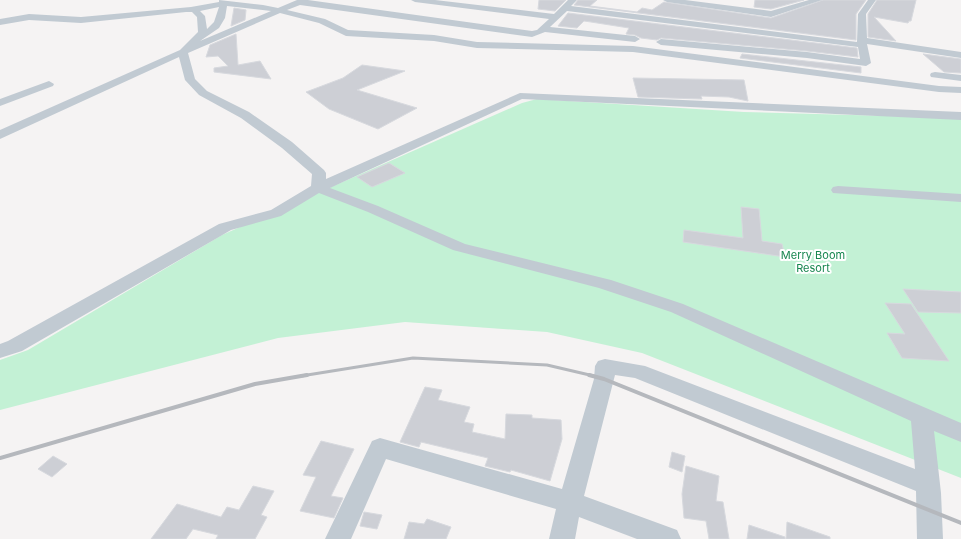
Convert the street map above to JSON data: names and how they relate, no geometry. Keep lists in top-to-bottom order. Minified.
{"parks":["Merry Boom Resort"]}
